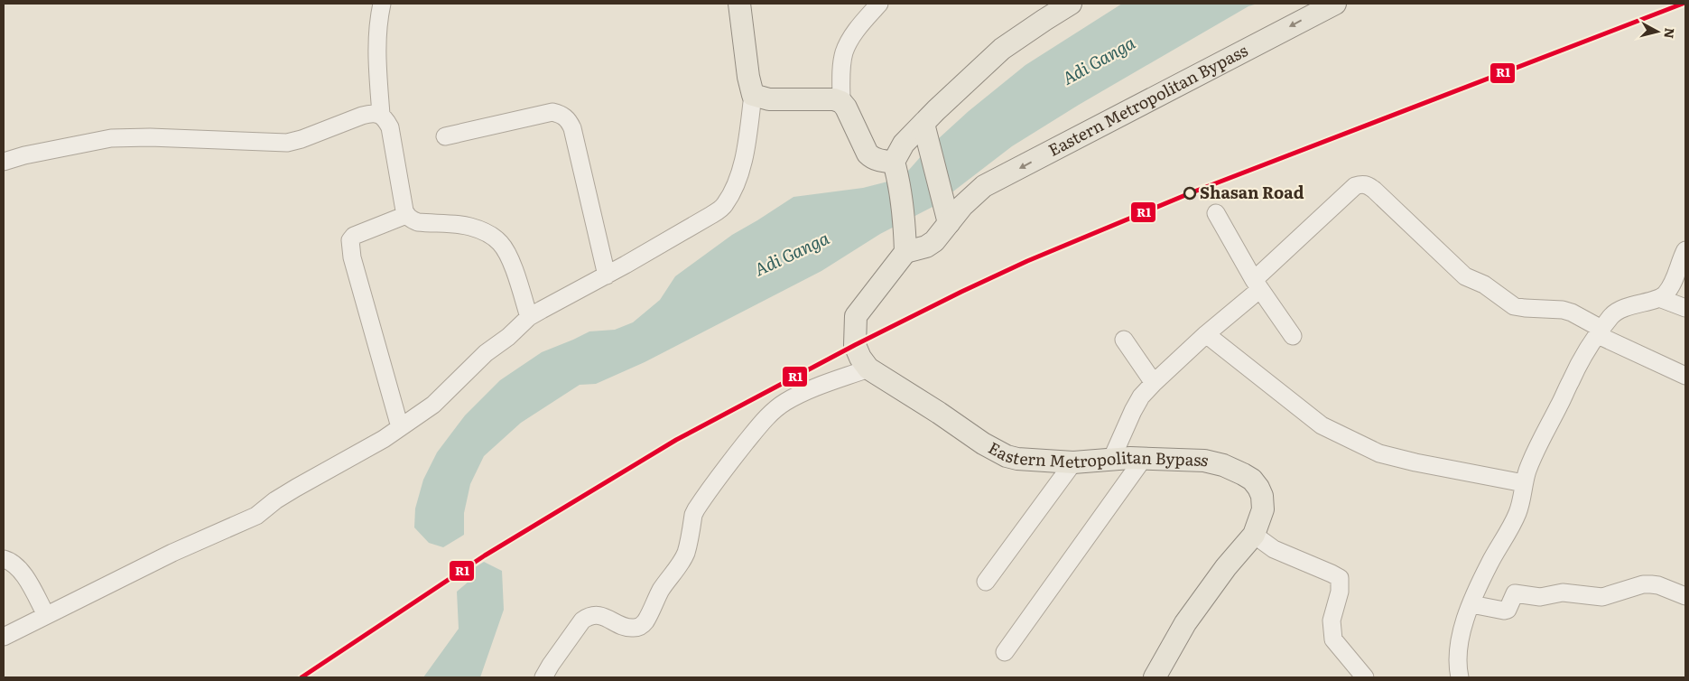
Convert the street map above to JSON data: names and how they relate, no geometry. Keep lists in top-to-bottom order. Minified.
{"streets":{"main road":["Eastern Metropolitan Bypass"]},"water":["Adi Ganga"],"places":["Shasan Road"],"lines":["transit line R1"],"north":"right"}
